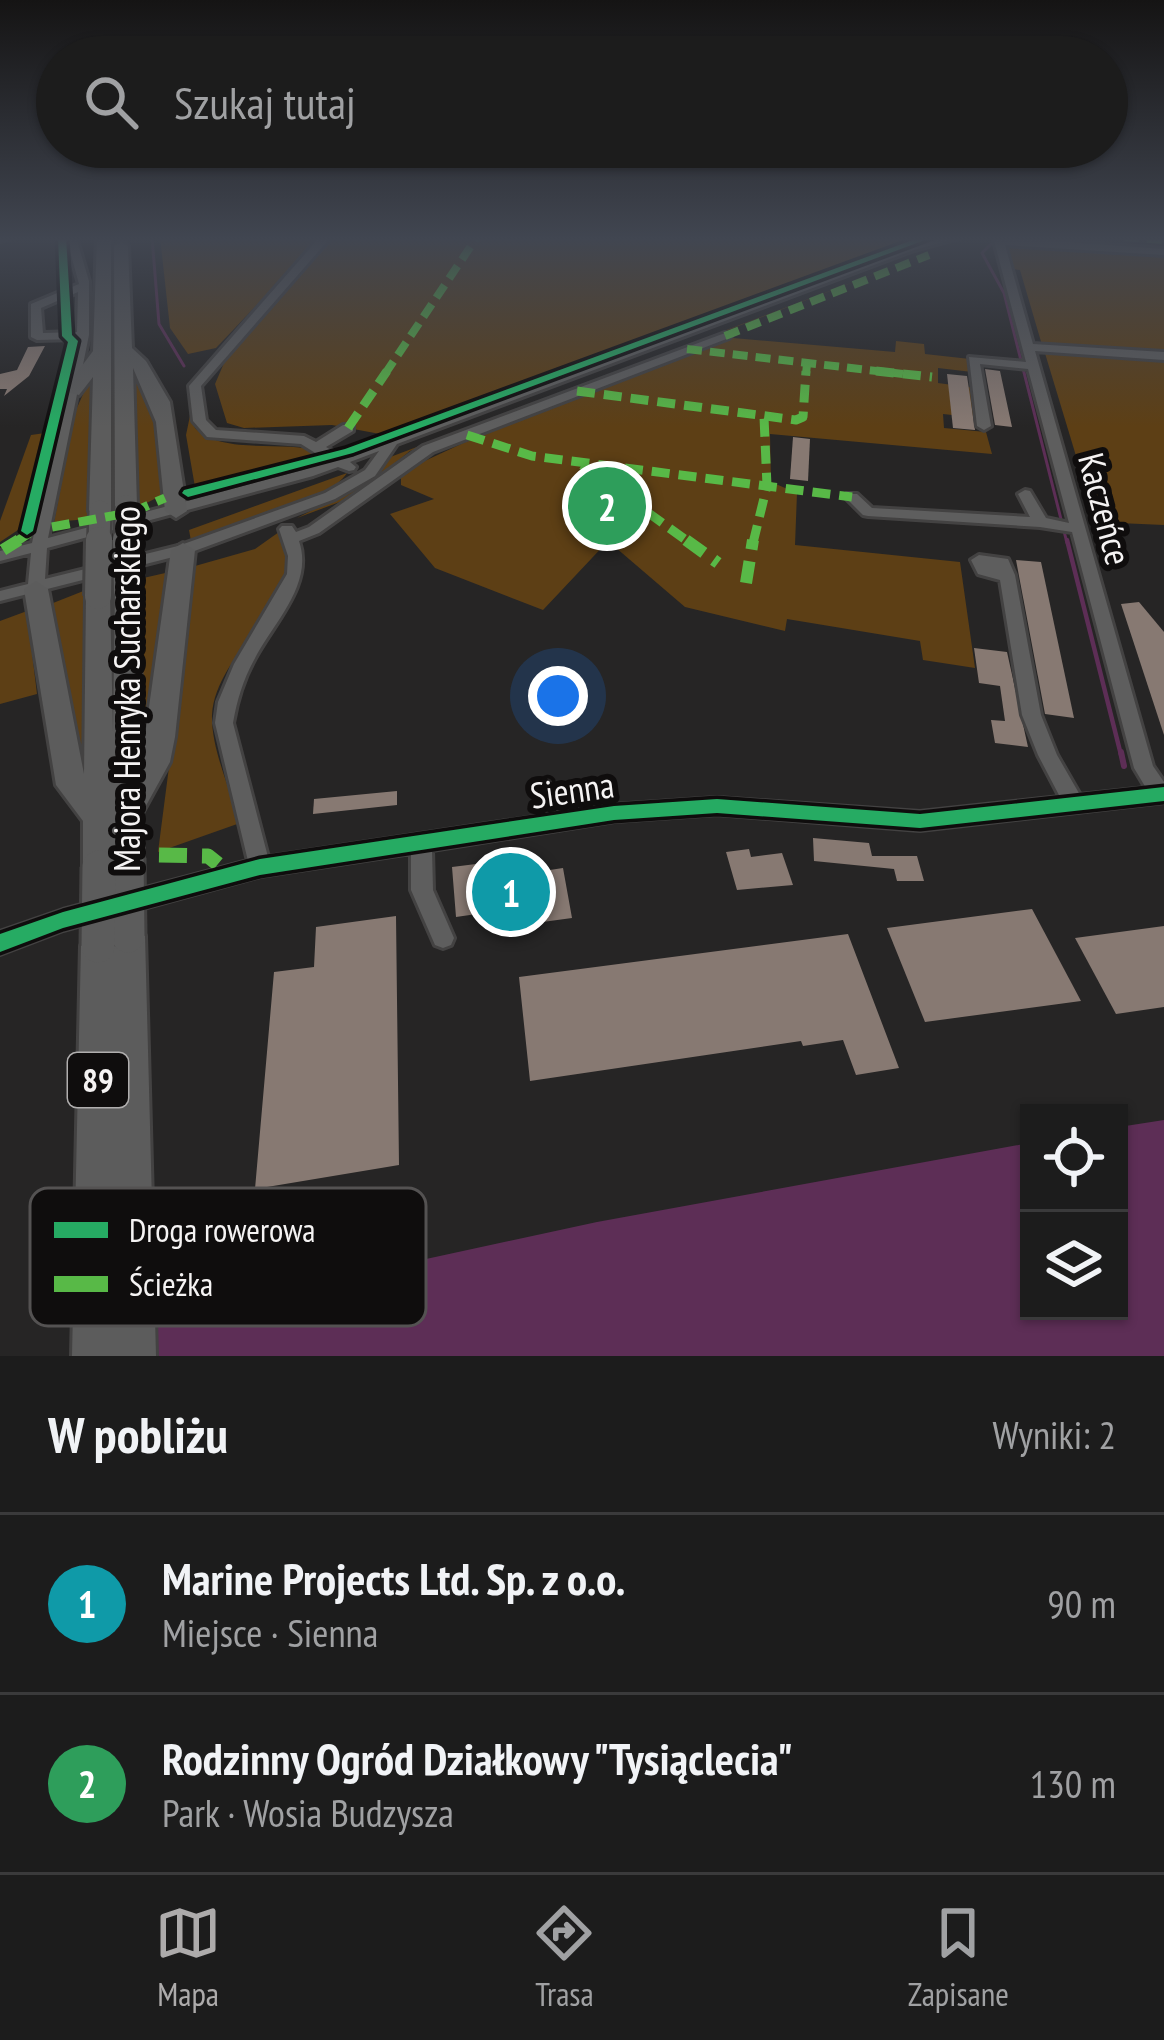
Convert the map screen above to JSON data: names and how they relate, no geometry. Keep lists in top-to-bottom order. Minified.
{"streets":{"highway":["Majora Henryka Sucharskiego","89"],"street":["Kaczeńce","Sienna"]},"crossings":[["Kaczeńce","Sienna"]],"legend":["Droga rowerowa","Ścieżka"],"page":{"search":"Szukaj tutaj","pins":["2","1"],"heading":["W pobliżu","Wyniki: 2"],"list":[{"mark":"1","name":"Marine Projects Ltd. Sp. z o.o.","note":"Miejsce · Sienna","value":"90 m"},{"mark":"2","name":"Rodzinny Ogród Działkowy \"Tysiąclecia\"","note":"Park · Wosia Budzysza","value":"130 m"}],"nav":["Mapa","Trasa","Zapisane"]}}
